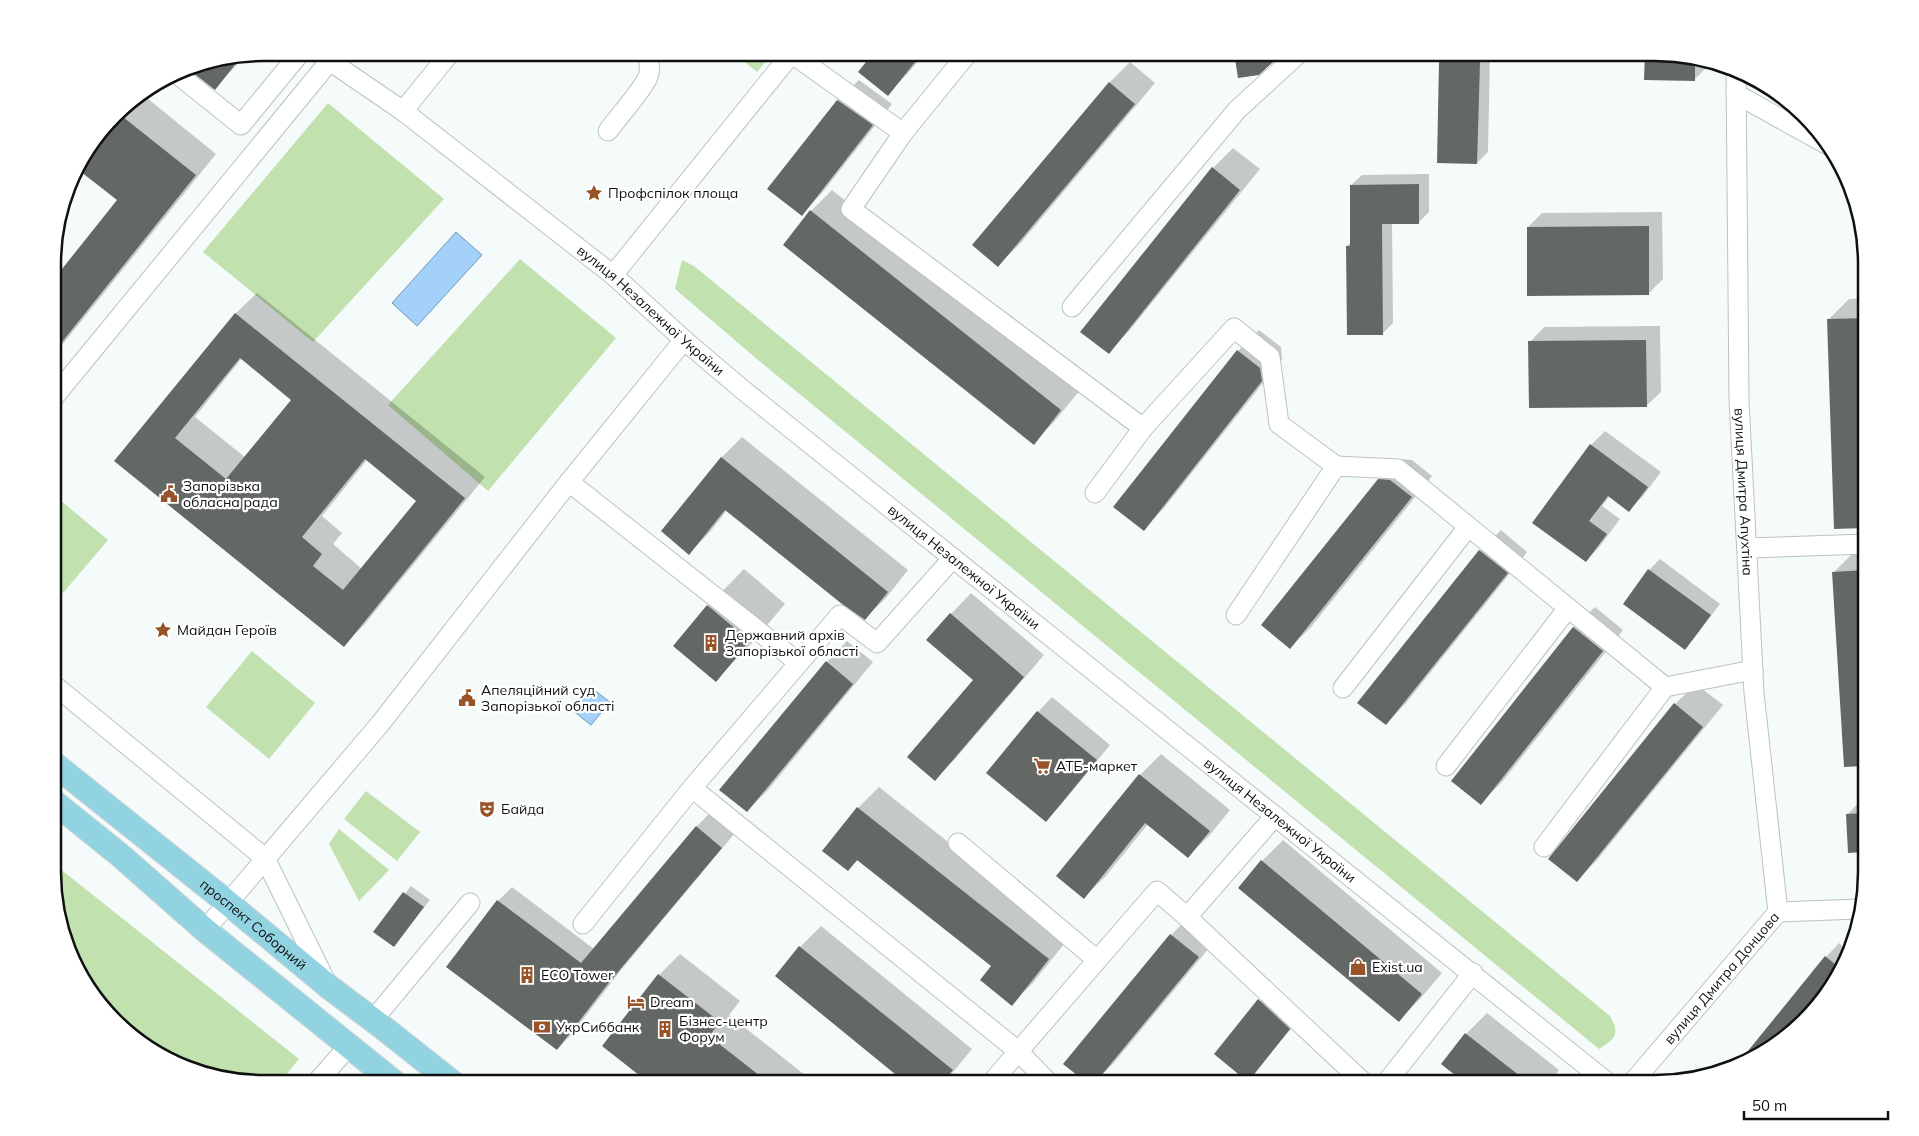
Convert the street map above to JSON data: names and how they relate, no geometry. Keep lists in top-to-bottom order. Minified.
{"streets":{"main road":["проспект Соборний"],"street":["вулиця Незалежної України","вулиця Дмитра Апухтіна","вулиця Дмитра Донцова"]},"crossings":[["вулиця Дмитра Апухтіна","вулиця Дмитра Донцова"]],"places":{"place":["Профспілок площа","Майдан Героїв"],"public building":["Запорізька обласна рада","Апеляційний суд Запорізької області"],"building":["Державний архів Запорізької області","ECO Tower","Бізнес-центр Форум"],"supermarket":["АТБ-маркет"],"theatre":["Байда"],"shop":["Exist.ua"],"hotel":["Dream"],"bank":["УкрСиббанк"]},"scale_bar":"50 m"}
